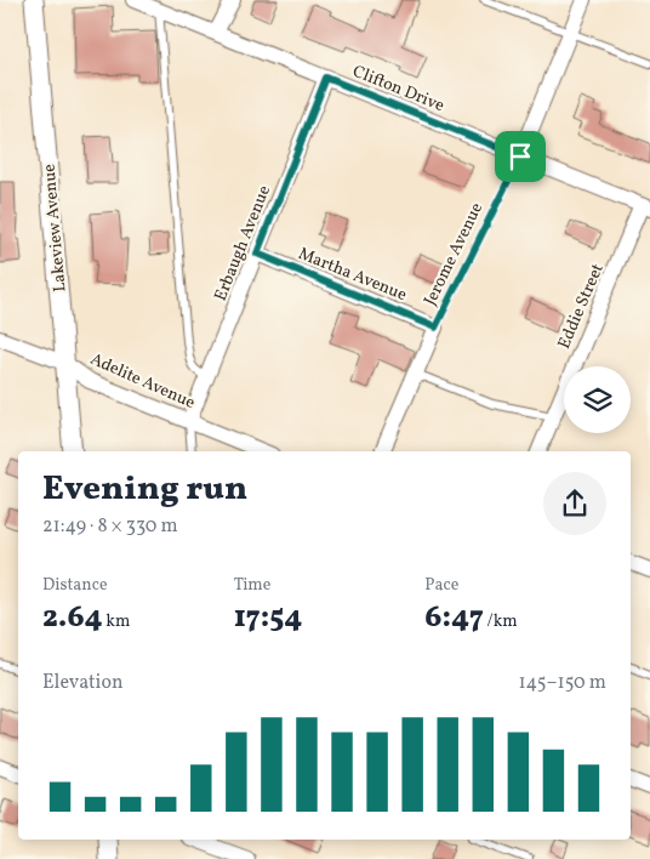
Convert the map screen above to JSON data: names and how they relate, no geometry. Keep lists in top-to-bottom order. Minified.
{"streets":{"street":["Clifton Drive","Lakeview Avenue","Erbaugh Avenue","Jerome Avenue","Martha Avenue","Eddie Street","Adelite Avenue"]},"crossings":[["Clifton Drive","Erbaugh Avenue"],["Clifton Drive","Jerome Avenue"],["Clifton Drive","Eddie Street"],["Lakeview Avenue","Adelite Avenue"],["Erbaugh Avenue","Martha Avenue"],["Erbaugh Avenue","Adelite Avenue"],["Jerome Avenue","Martha Avenue"]],"page":{"heading":["Evening run","21:49 · 8 × 330 m"],"stats":[["Distance","2.64 km"],["Time","17:54"],["Pace","6:47 /km"]],"chart":["Elevation","145–150 m"]}}
